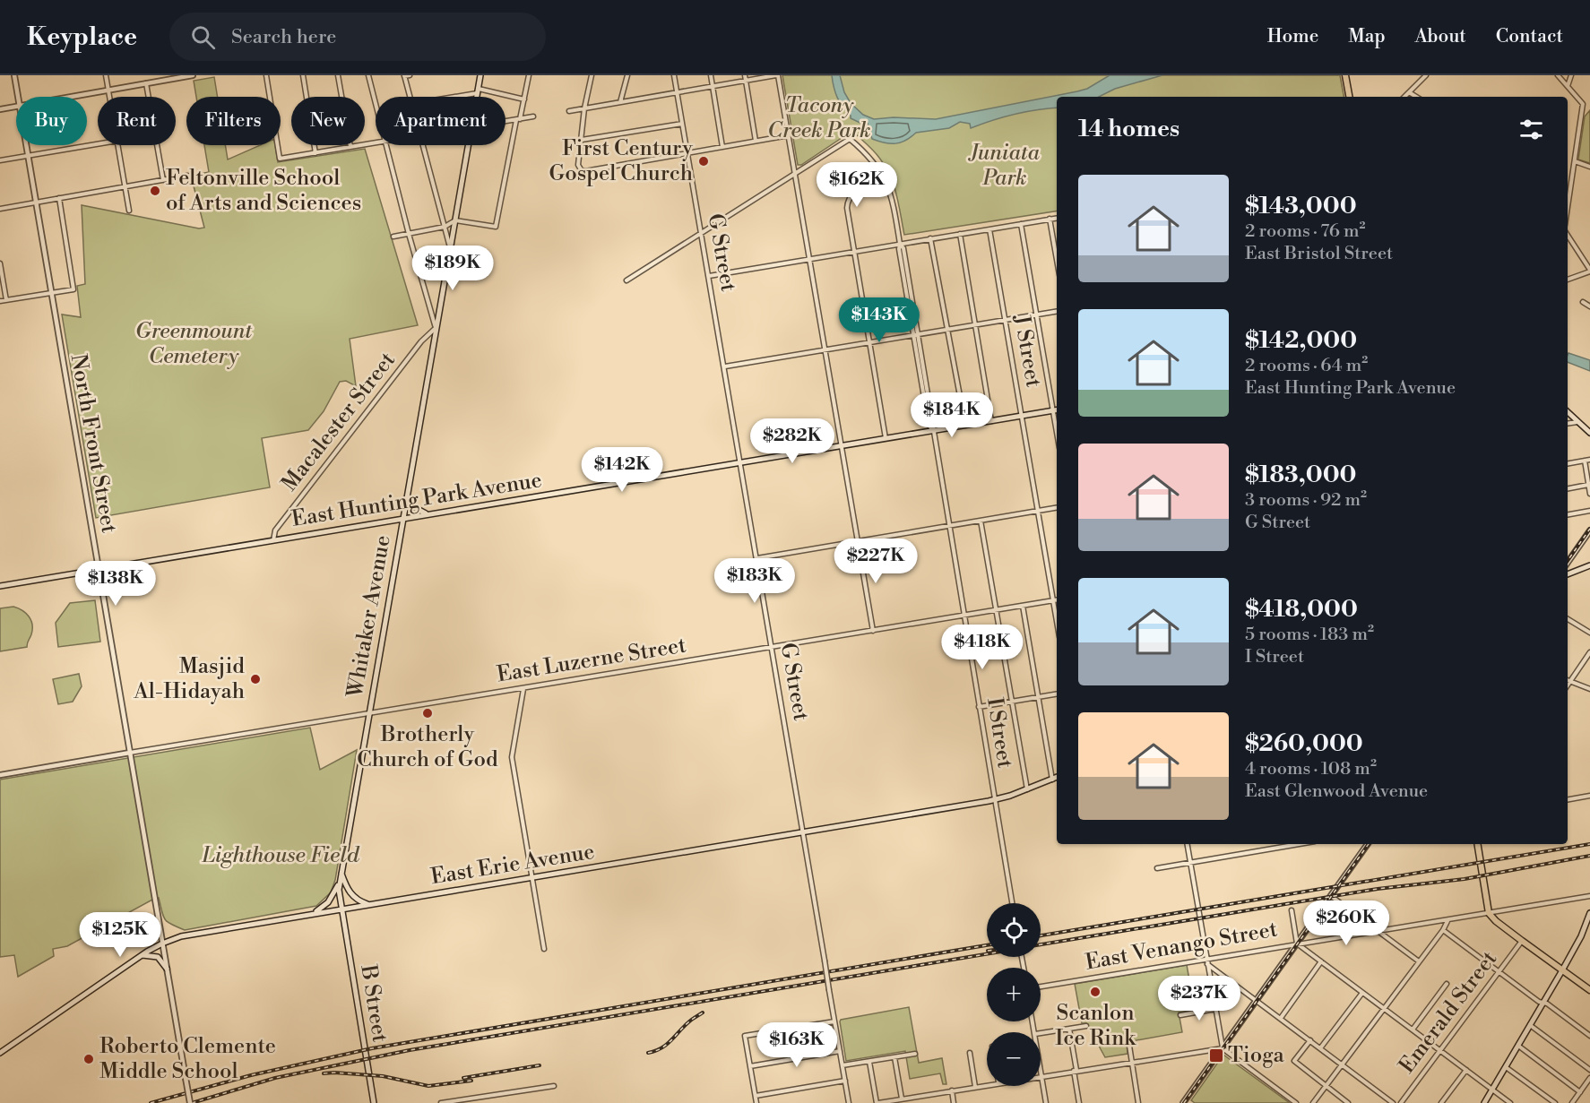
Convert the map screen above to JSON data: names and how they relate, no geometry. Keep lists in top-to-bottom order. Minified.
{"streets":{"main road":["East Hunting Park Avenue","Whitaker Avenue","East Erie Avenue","B Street"],"street":["G Street","J Street","Macalester Street","North Front Street","East Luzerne Street","I Street","East Venango Street","Emerald Street"]},"crossings":[["G Street","East Hunting Park Avenue"],["G Street","East Luzerne Street"],["G Street","East Erie Avenue"],["J Street","East Hunting Park Avenue"],["J Street","East Luzerne Street"],["Macalester Street","East Hunting Park Avenue"],["Macalester Street","Whitaker Avenue"],["North Front Street","East Hunting Park Avenue"],["North Front Street","East Luzerne Street"],["North Front Street","East Erie Avenue"],["East Hunting Park Avenue","Whitaker Avenue"],["East Hunting Park Avenue","I Street"],["Whitaker Avenue","East Luzerne Street"],["Whitaker Avenue","East Erie Avenue"],["Whitaker Avenue","B Street"],["East Luzerne Street","I Street"],["I Street","East Erie Avenue"],["East Erie Avenue","B Street"],["East Venango Street","Emerald Street"]],"parks":["Tacony Creek Park","Juniata Park","Greenmount Cemetery","Lighthouse Field"],"places":{"other":["First Century Gospel Church","Feltonville School of Arts and Sciences","Masjid Al-Hidayah","Brotherly Church of God","Scanlon Ice Rink","Roberto Clemente Middle School"],"transit":["Tioga"]},"page":{"header":"Keyplace","search":"Search here","nav":["Home","Map","About","Contact"],"chip":["Buy","Rent","Filters","New","Apartment"],"heading":"14 homes","list":[{"name":"$143,000","note":"2 rooms · 76 m² · East Bristol Street"},{"name":"$142,000","note":"2 rooms · 64 m² · East Hunting Park Avenue"},{"name":"$183,000","note":"3 rooms · 92 m² · G Street"},{"name":"$418,000","note":"5 rooms · 183 m² · I Street"},{"name":"$260,000","note":"4 rooms · 108 m² · East Glenwood Avenue"}],"price":["$162K","$189K","$143K","$184K","$282K","$142K","$227K","$183K","$138K","$418K","$260K","$125K","$237K","$163K"],"map_buttons":["+","−"]}}
